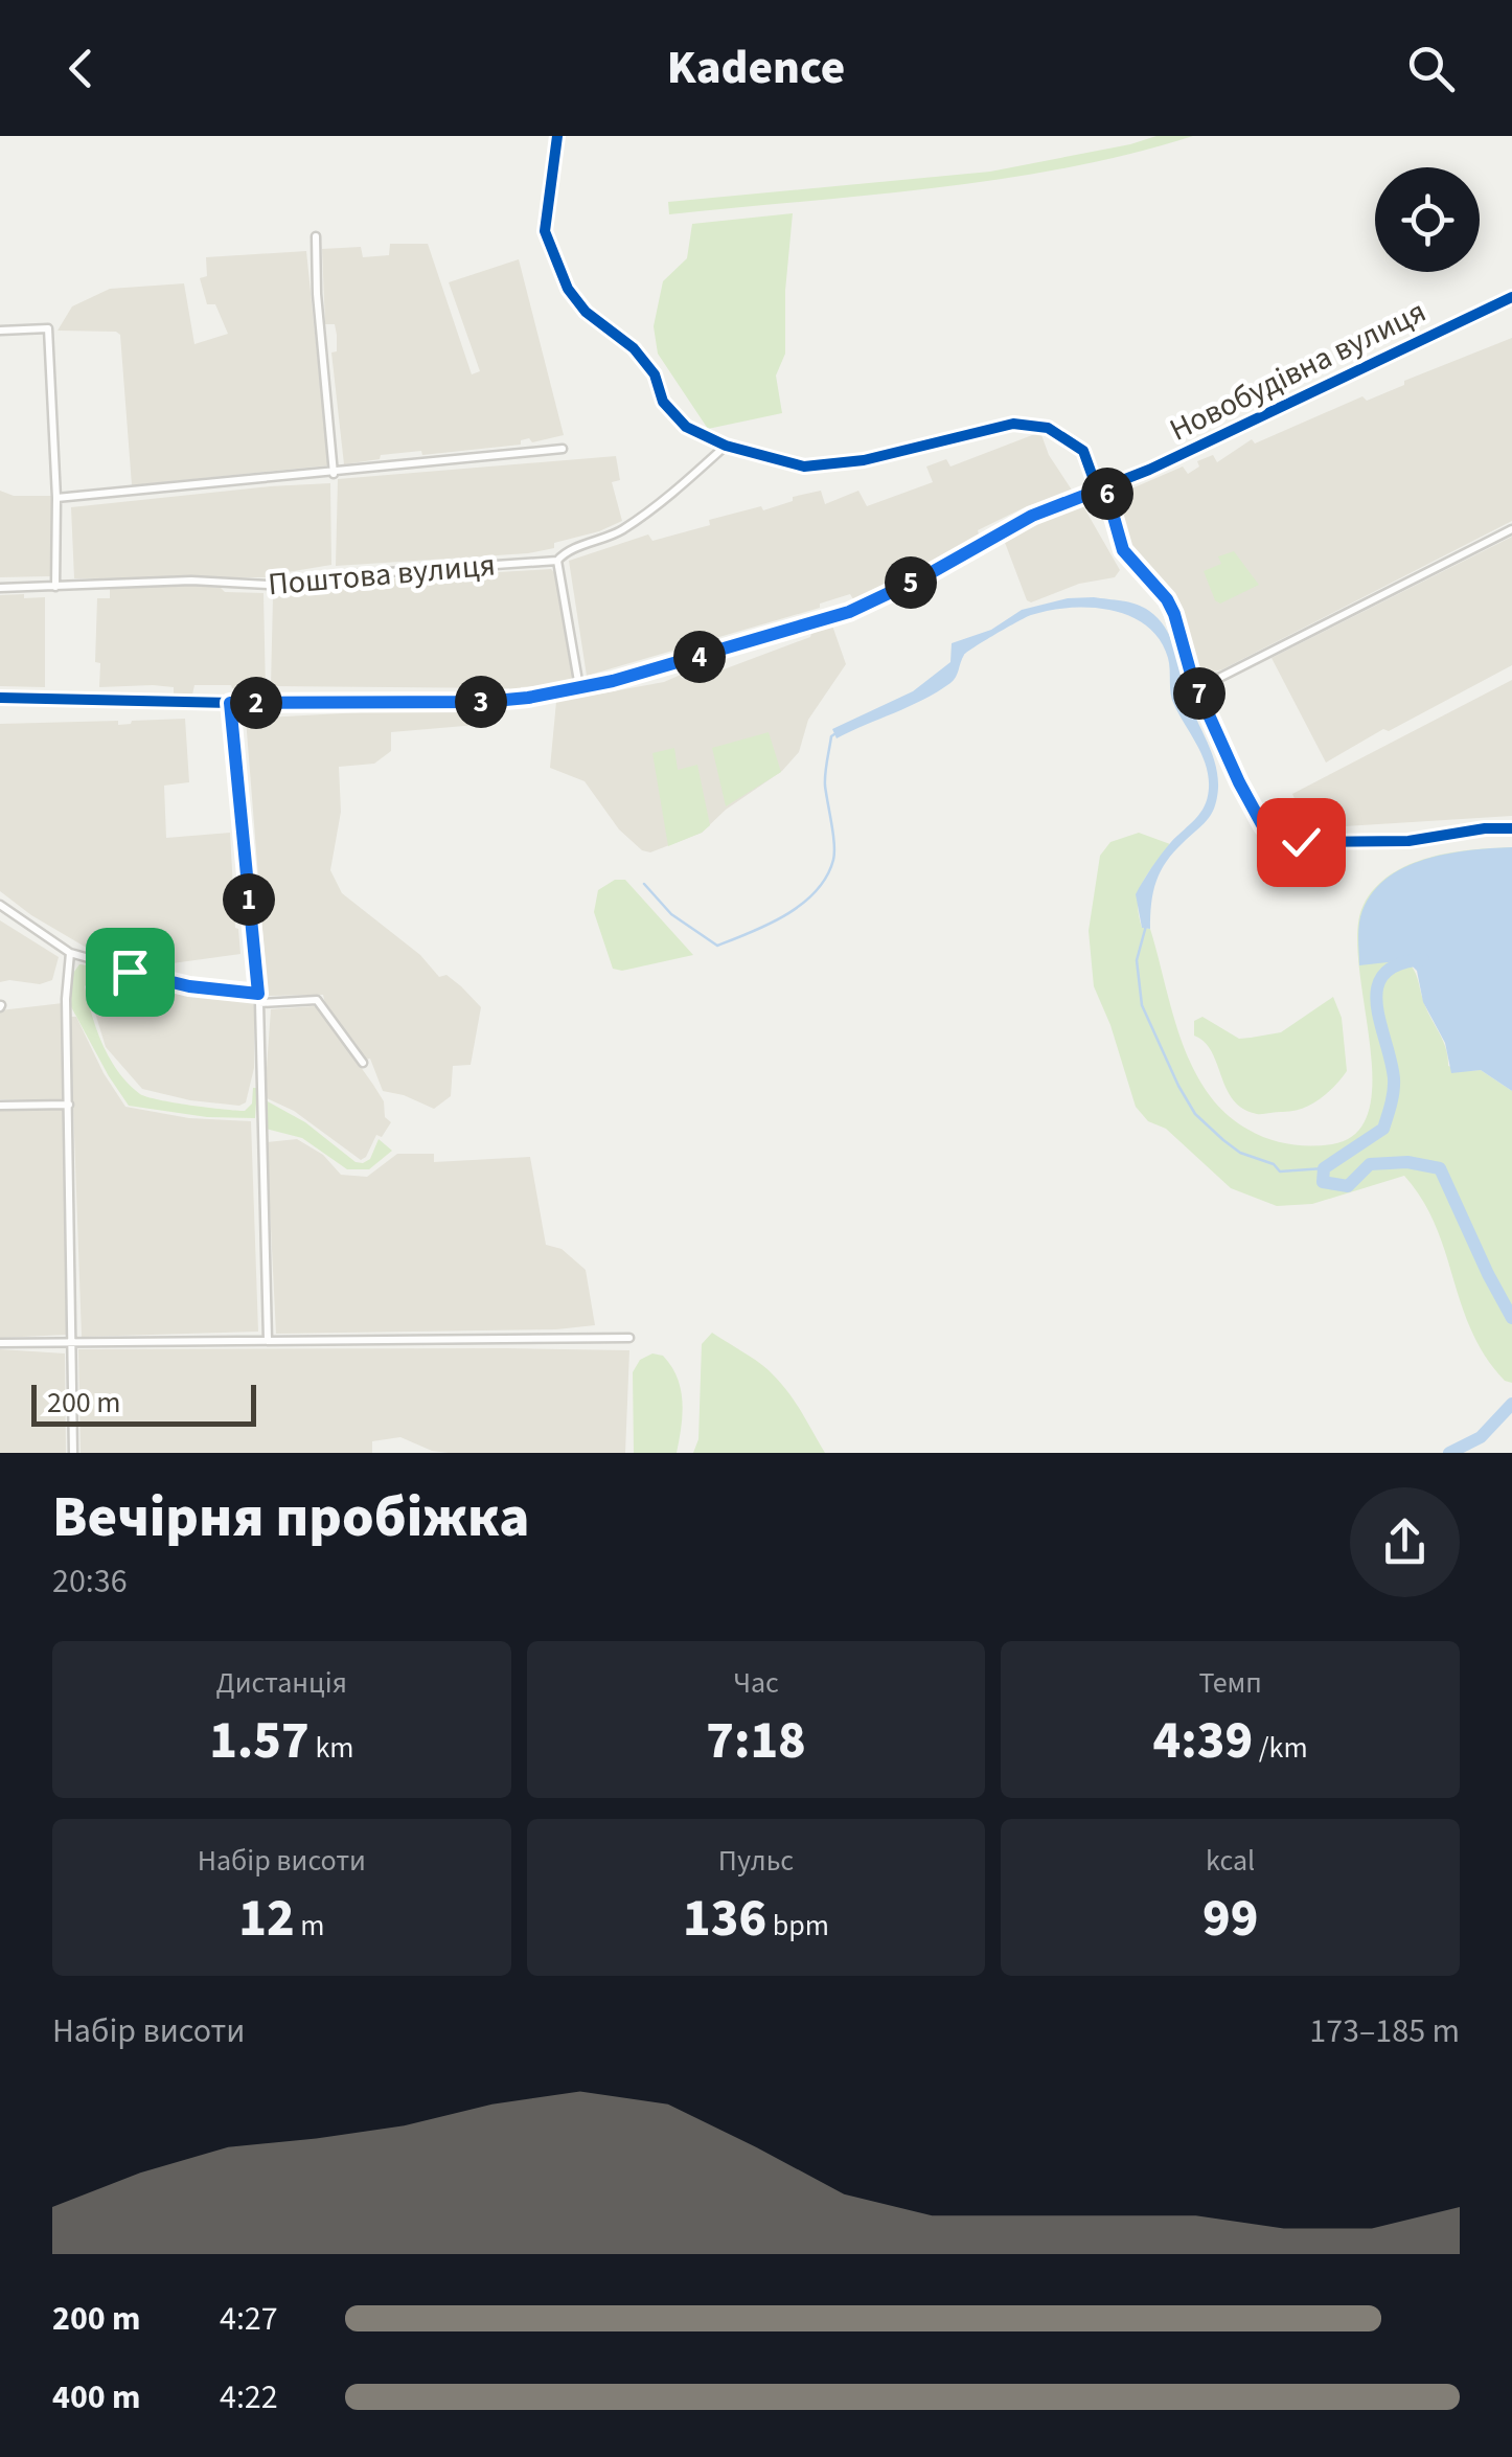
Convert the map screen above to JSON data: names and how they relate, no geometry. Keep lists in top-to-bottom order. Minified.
{"streets":{"street":["Новобудівна вулиця","Поштова вулиця"]},"scale_bar":"200 m","page":{"header":"Kadence","pins":["6","5","4","7","3","2","1"],"scale":"200 m","heading":["Вечірня пробіжка","20:36"],"stats":[["Дистанція","1.57 km"],["Час","7:18"],["Темп","4:39 /km"],["Набір висоти","12 m"],["Пульс","136 bpm"],["kcal","99"]],"chart":["Набір висоти","173–185 m"],"list":[{"name":"200 m","note":"4:27"},{"name":"400 m","note":"4:22"}]}}
